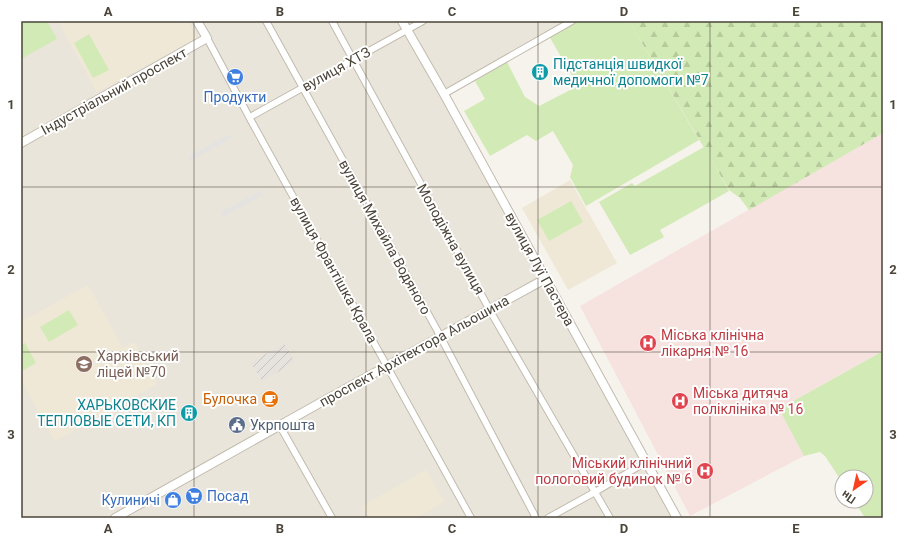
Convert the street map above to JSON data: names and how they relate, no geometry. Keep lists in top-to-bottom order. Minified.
{"streets":{"street":["вулиця ХТЗ","Індустріальний проспект","вулиця Михайла Водяного","Молодіжна вулиця","вулиця Луї Пастера","вулиця Франтішка Крала","проспект Архітектора Альошина"]},"crossings":[["вулиця ХТЗ","вулиця Михайла Водяного"],["вулиця ХТЗ","Молодіжна вулиця"],["вулиця ХТЗ","вулиця Луї Пастера"],["вулиця ХТЗ","вулиця Франтішка Крала"],["Індустріальний проспект","вулиця Франтішка Крала"],["вулиця Михайла Водяного","проспект Архітектора Альошина"],["Молодіжна вулиця","проспект Архітектора Альошина"],["вулиця Луї Пастера","проспект Архітектора Альошина"],["вулиця Франтішка Крала","проспект Архітектора Альошина"]],"places":{"building":["Підстанція швидкої медичної допомоги №7","ХАРЬКОВСКИЕ ТЕПЛОВЫЕ СЕТИ, КП"],"supermarket":["Продукти","Посад"],"hospital":["Міська клінічна лікарня № 16","Міська дитяча поліклініка № 16","Міський клінічний пологовий будинок № 6"],"school or university":["Харківський ліцей №70"],"cafe":["Булочка"],"public building":["Укрпошта"],"shop":["Кулиничі"]},"north":"bottom left","grid":{"columns":["A","B","C","D","E"],"rows":["1","2","3"]}}
